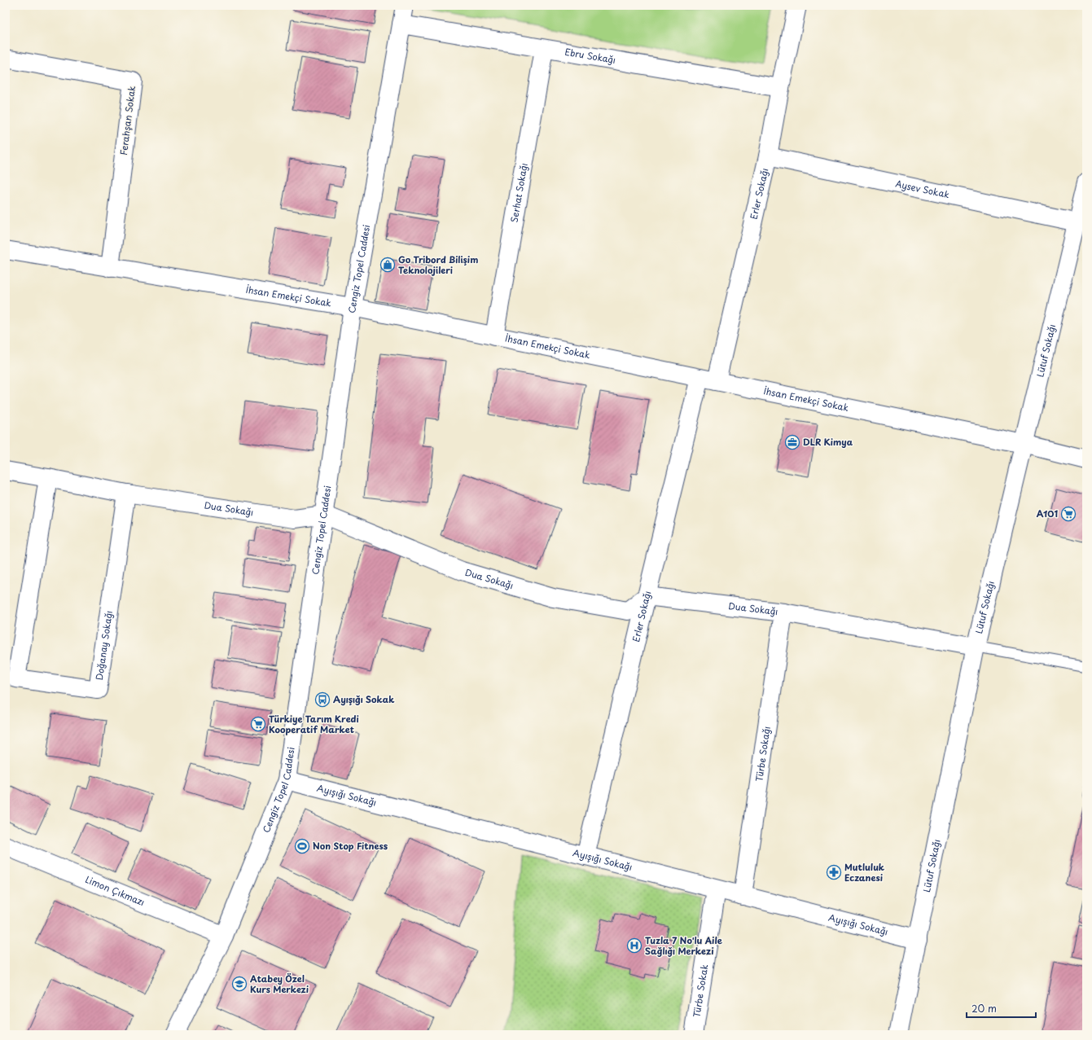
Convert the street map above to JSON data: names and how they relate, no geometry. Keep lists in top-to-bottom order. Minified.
{"streets":{"street":["Ebru Sokağı","Ferahşan Sokak","Aysev Sokak","Serhat Sokağı","Erler Sokağı","Cengiz Topel Caddesi","İhsan Emekçi Sokak","Lütuf Sokağı","Dua Sokağı","Doğanay Sokağı","Türbe Sokağı","Ayışığı Sokağı","Limon Çıkmazı","Türbe Sokak"]},"crossings":[["Ebru Sokağı","Serhat Sokağı"],["Ebru Sokağı","Erler Sokağı"],["Ebru Sokağı","Cengiz Topel Caddesi"],["Ferahşan Sokak","İhsan Emekçi Sokak"],["Aysev Sokak","Erler Sokağı"],["Aysev Sokak","Lütuf Sokağı"],["Serhat Sokağı","İhsan Emekçi Sokak"],["Erler Sokağı","İhsan Emekçi Sokak"],["Erler Sokağı","Dua Sokağı"],["Erler Sokağı","Ayışığı Sokağı"],["Cengiz Topel Caddesi","İhsan Emekçi Sokak"],["Cengiz Topel Caddesi","Dua Sokağı"],["Cengiz Topel Caddesi","Ayışığı Sokağı"],["Cengiz Topel Caddesi","Limon Çıkmazı"],["İhsan Emekçi Sokak","Lütuf Sokağı"],["Lütuf Sokağı","Dua Sokağı"],["Lütuf Sokağı","Ayışığı Sokağı"],["Dua Sokağı","Doğanay Sokağı"],["Dua Sokağı","Türbe Sokağı"],["Türbe Sokağı","Ayışığı Sokağı"],["Ayışığı Sokağı","Türbe Sokak"]],"places":{"shop":["Go Tri̇bord Bi̇li̇şi̇m Teknoloji̇leri"],"office":["DLR Kimya"],"supermarket":["A101","Türkiye Tarım Kredi Kooperatif Market"],"bus stop":["Ayışığı Sokak"],"sports":["Non Stop Fitness"],"pharmacy":["Mutluluk Eczanesi"],"hospital":["Tuzla 7 No'lu Aile Sağlığı Merkezi"],"school or university":["Atabey Özel Kurs Merkezi"]},"scale_bar":"20 m"}
